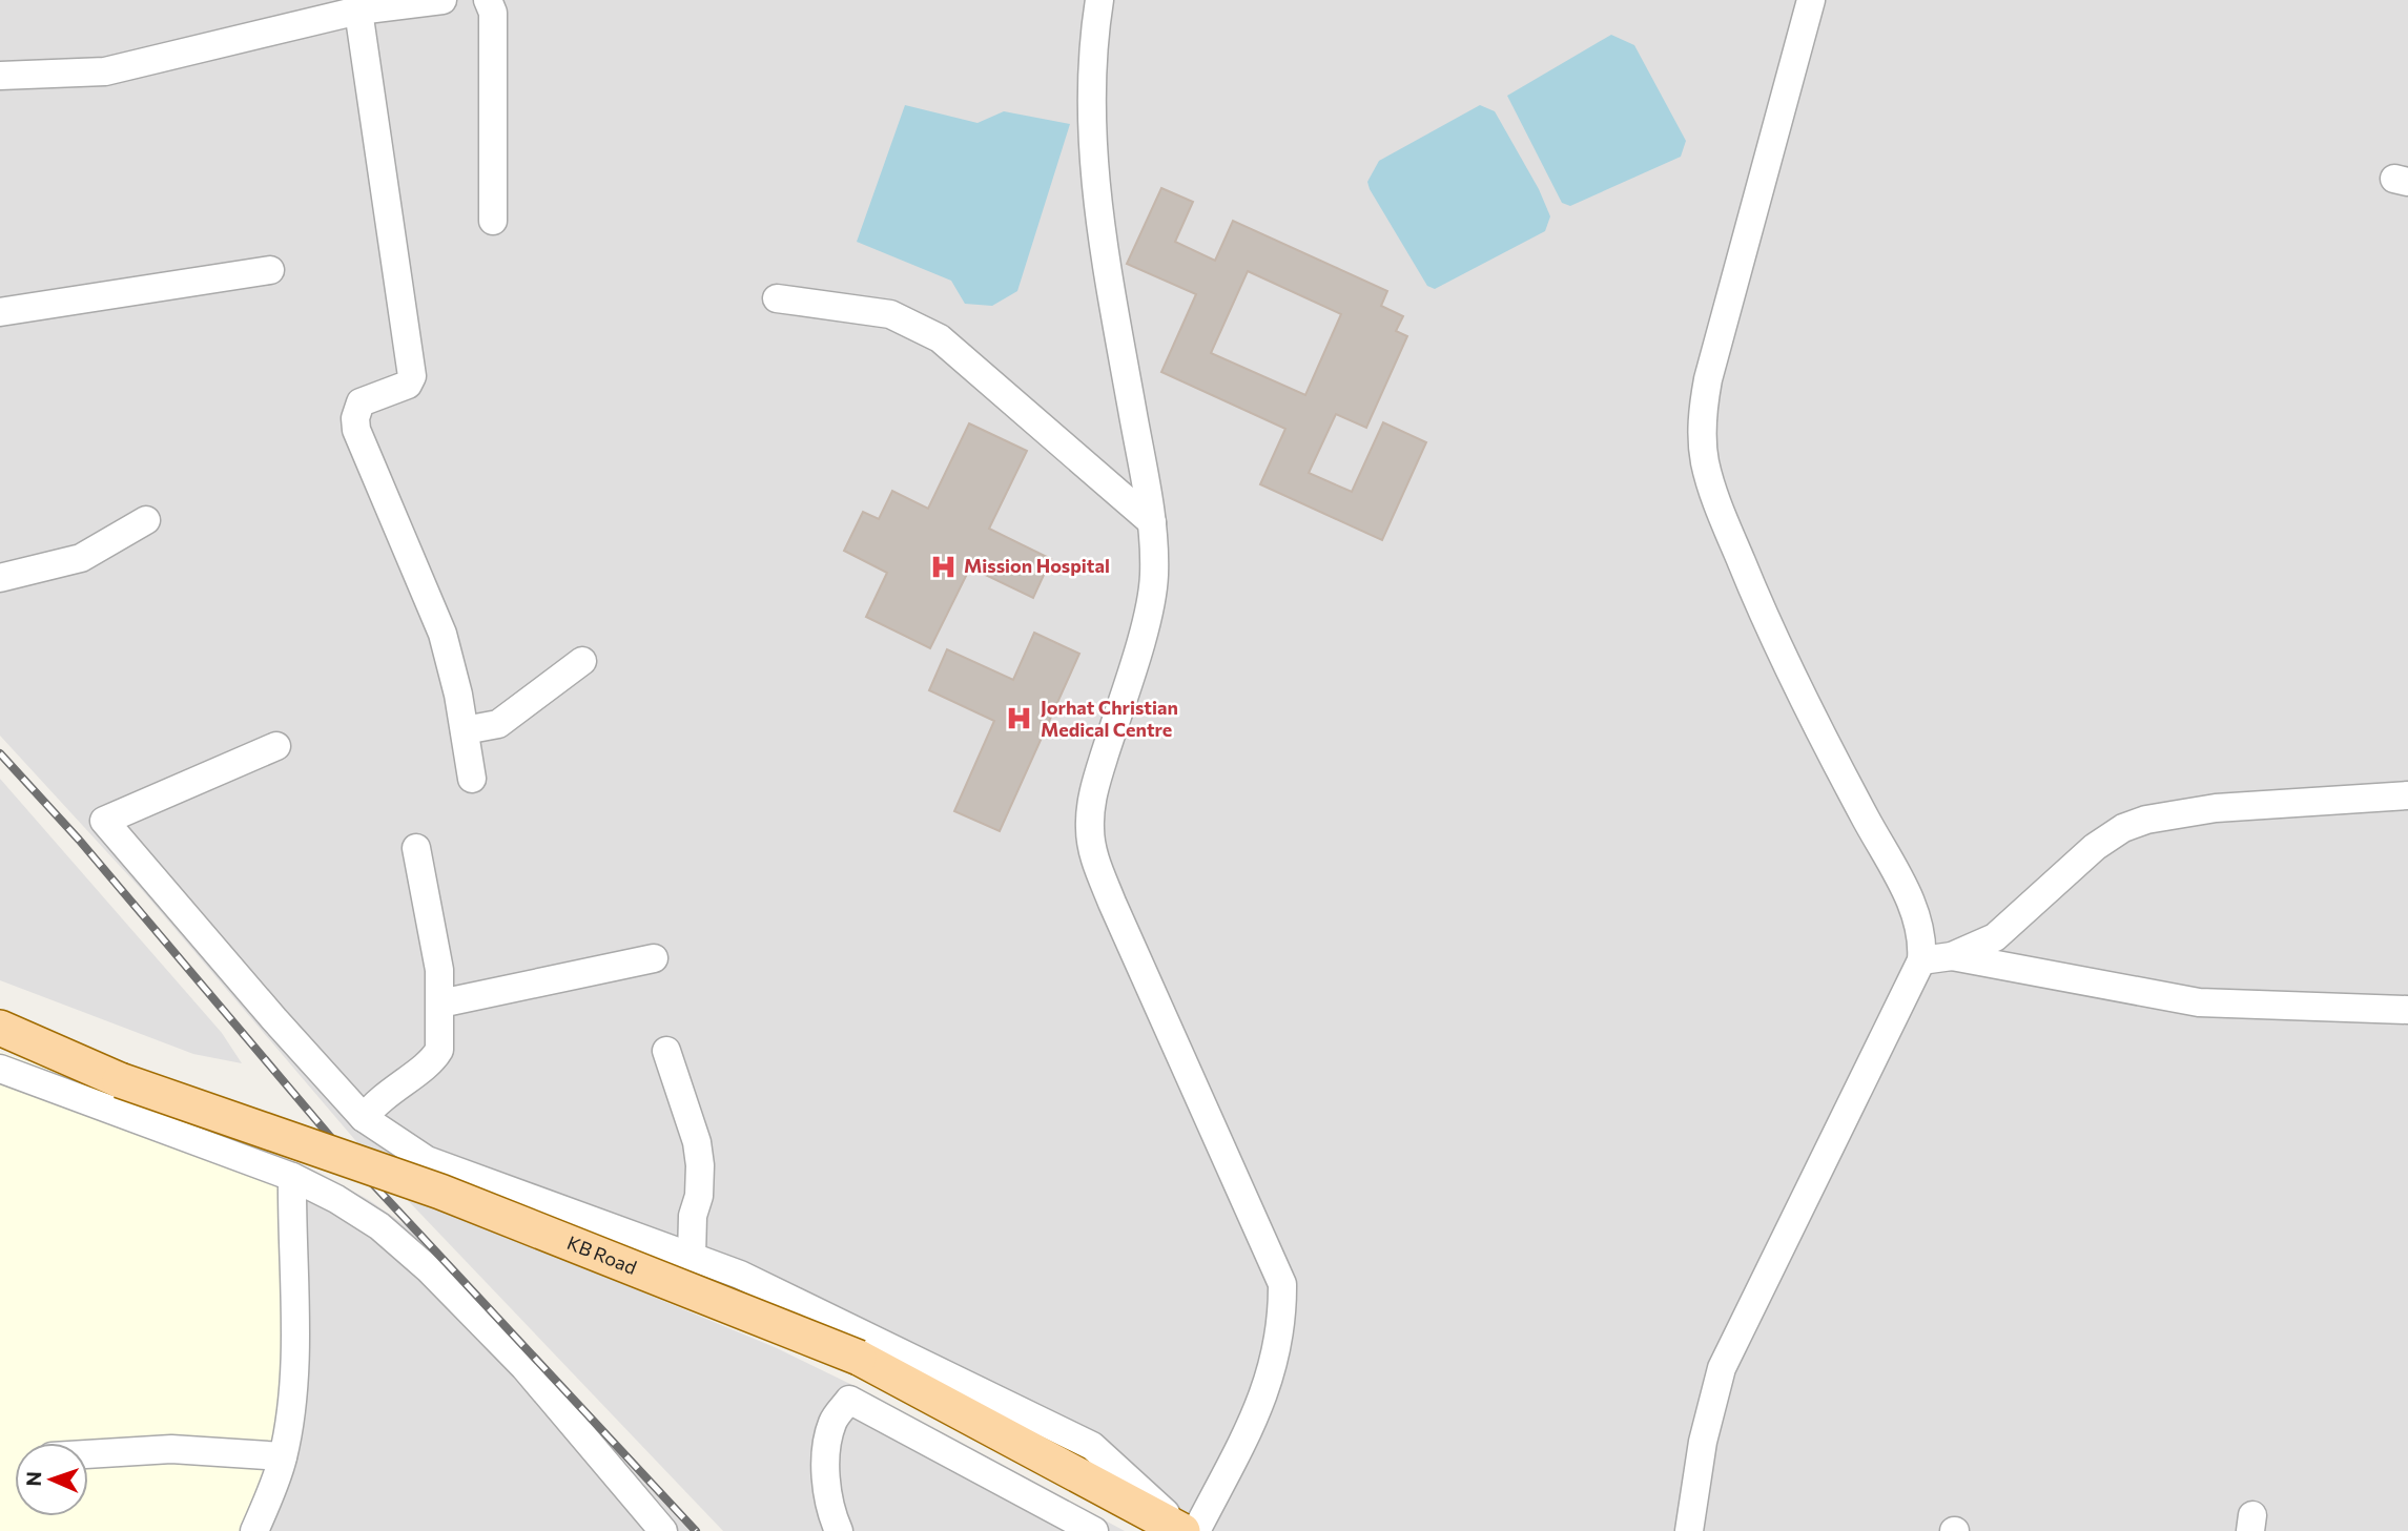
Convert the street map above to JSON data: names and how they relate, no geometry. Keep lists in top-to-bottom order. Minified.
{"streets":{"main road":["KB Road"]},"places":{"hospital":["Mission Hospital","Jorhat Christian Medical Centre"]},"north":"left"}
